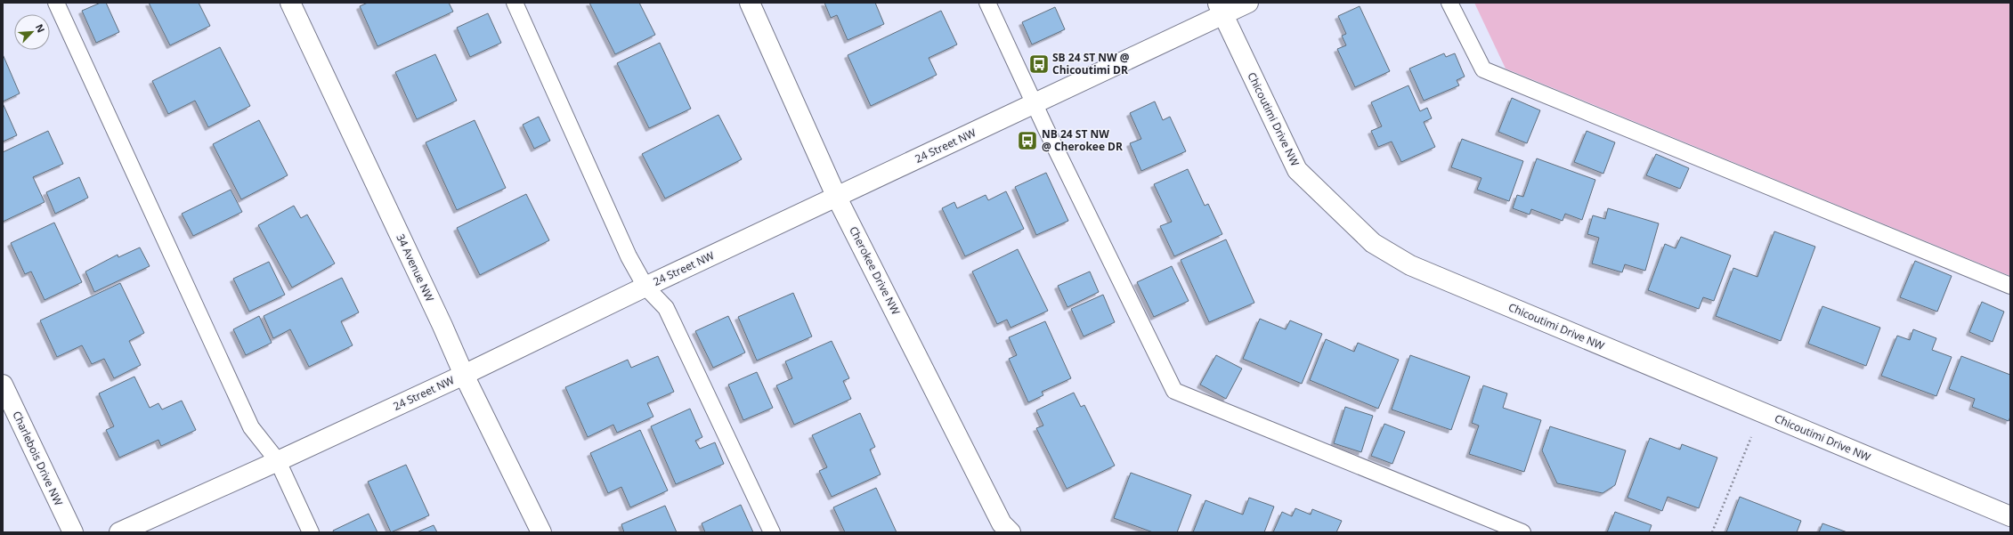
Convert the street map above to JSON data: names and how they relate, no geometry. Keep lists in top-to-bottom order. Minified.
{"streets":{"street":["Chicoutimi Drive NW","24 Street NW","34 Avenue NW","Cherokee Drive NW","Charlebois Drive NW"]},"crossings":[["Chicoutimi Drive NW","24 Street NW"],["24 Street NW","34 Avenue NW"],["24 Street NW","Cherokee Drive NW"]],"places":{"bus stop":["SB 24 ST NW @ Chicoutimi DR","NB 24 ST NW @ Cherokee DR"]},"north":"top right"}
